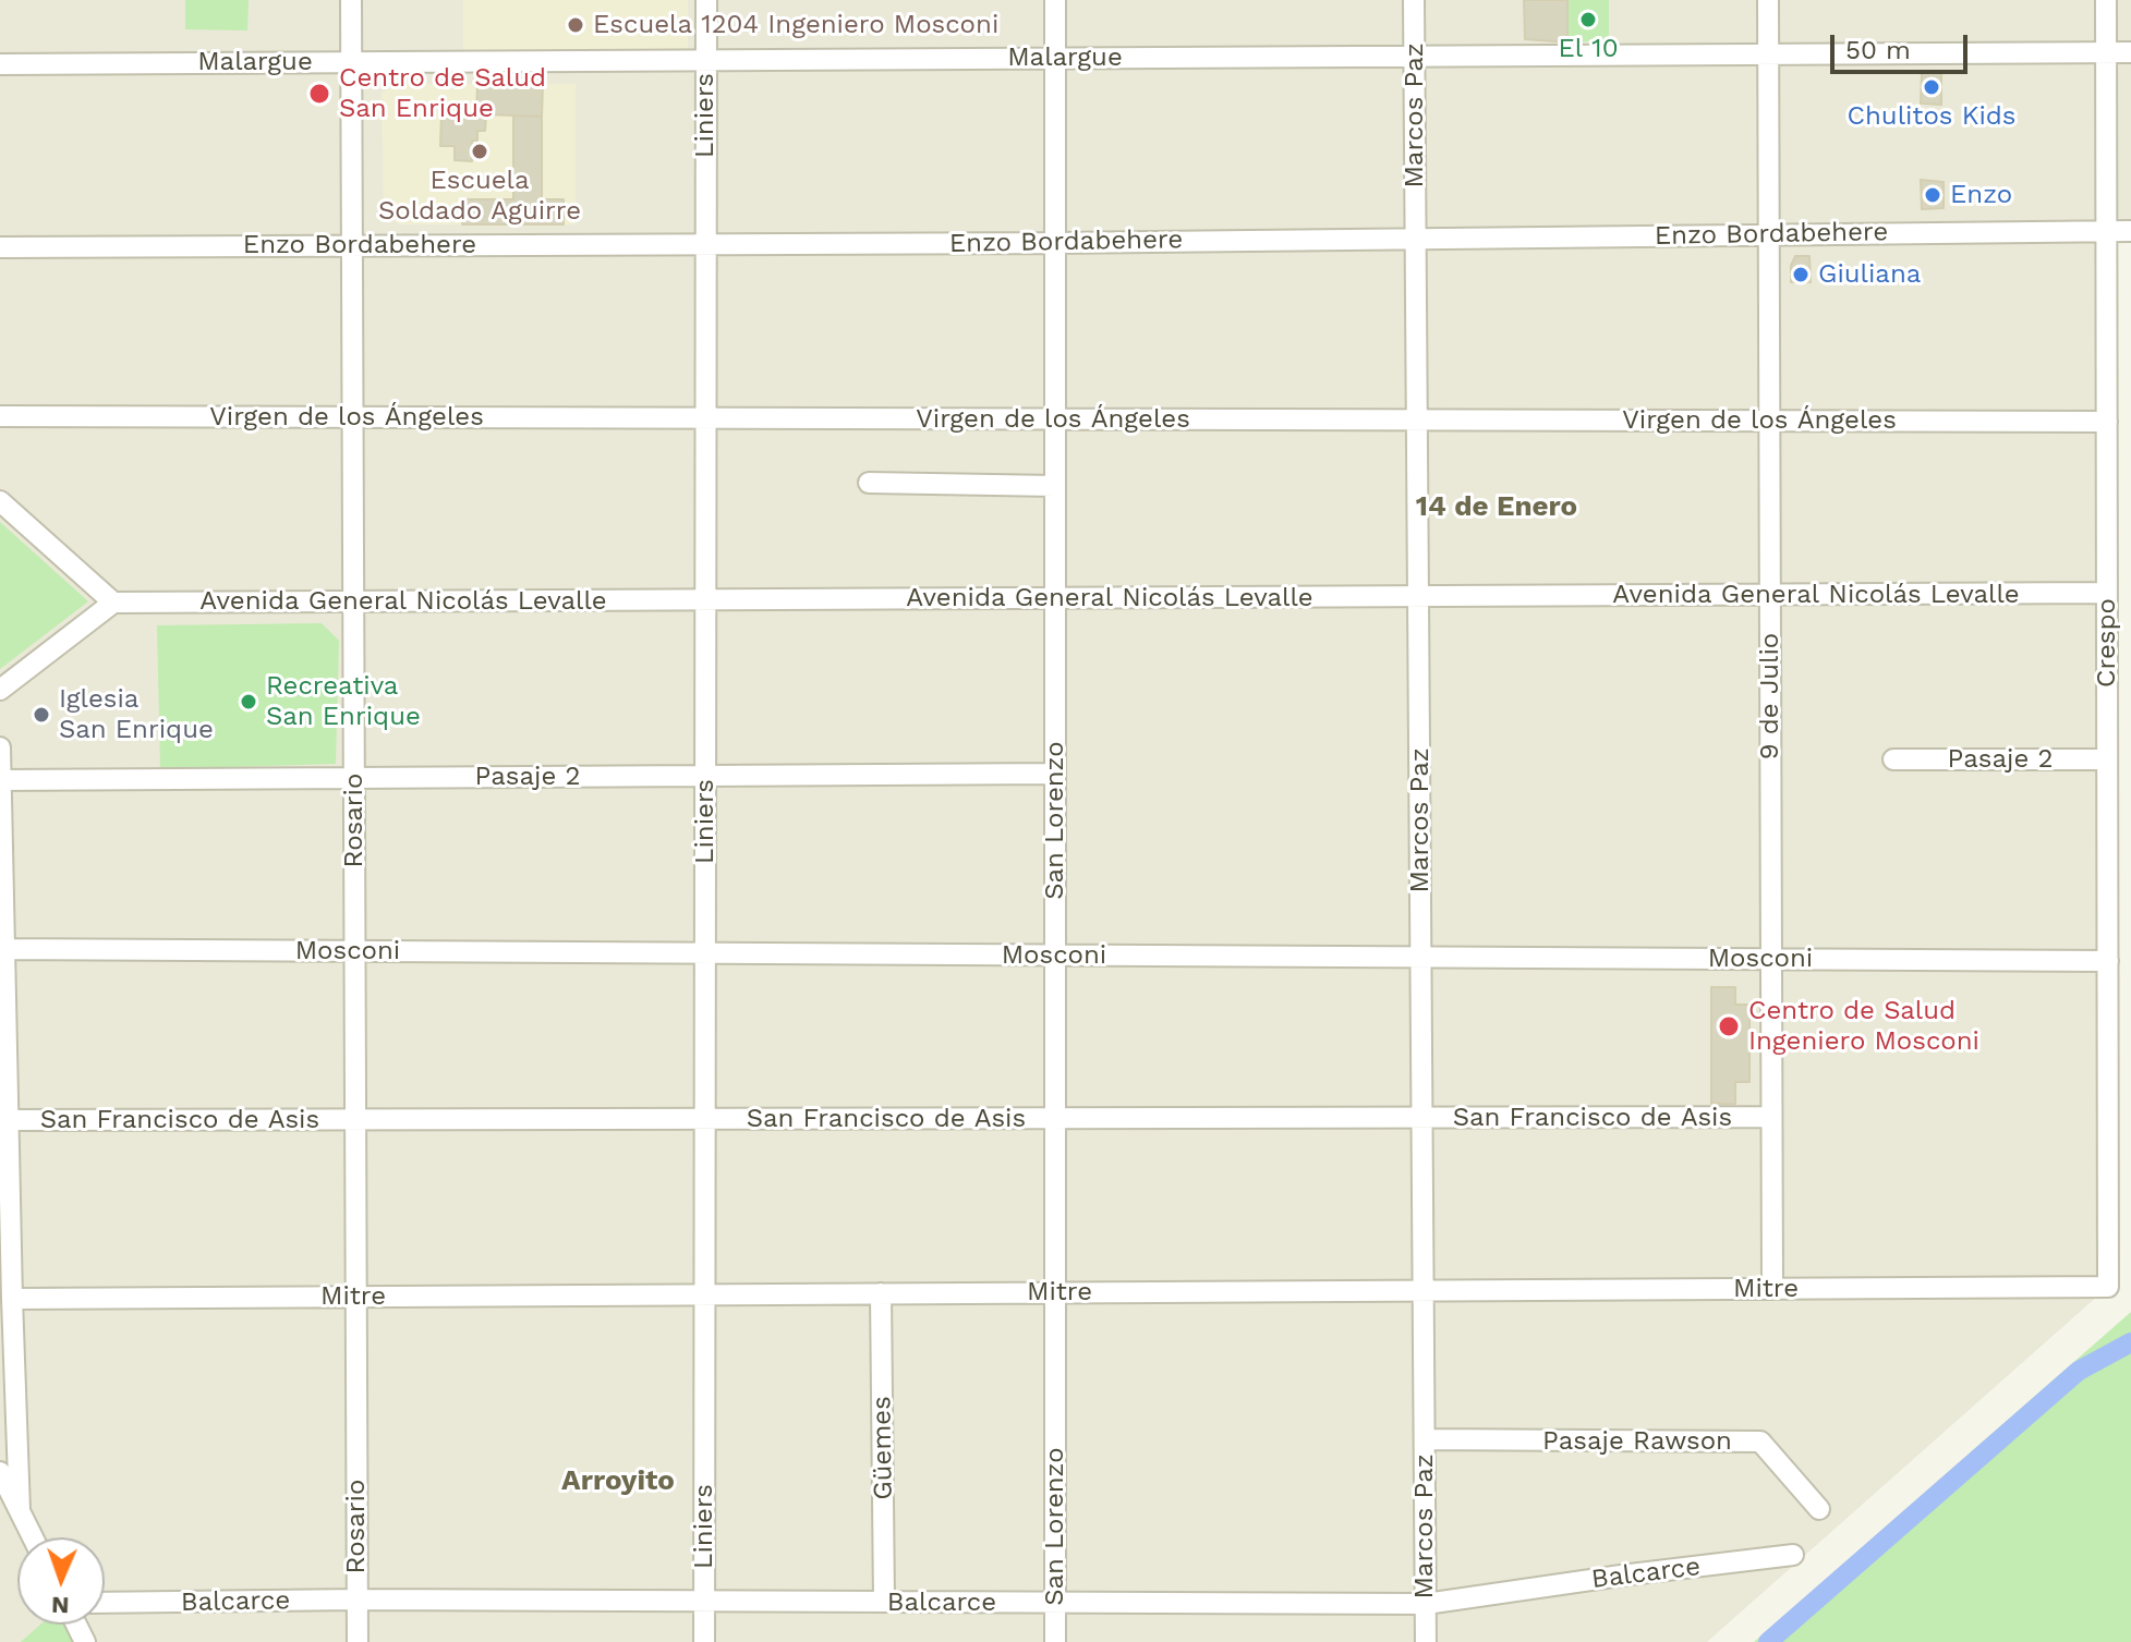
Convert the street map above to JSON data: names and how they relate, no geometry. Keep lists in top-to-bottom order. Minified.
{"streets":{"street":["Malargue","Liniers","Marcos Paz","Enzo Bordabehere","Virgen de los Ángeles","Avenida General Nicolás Levalle","Crespo","9 de Julio","Pasaje 2","Rosario","San Lorenzo","Mosconi","San Francisco de Asis","Mitre","Pasaje Rawson","Güemes","Balcarce"]},"crossings":[["Malargue","Liniers"],["Malargue","Marcos Paz"],["Malargue","Crespo"],["Malargue","9 de Julio"],["Malargue","Rosario"],["Malargue","San Lorenzo"],["Liniers","Enzo Bordabehere"],["Liniers","Virgen de los Ángeles"],["Liniers","Avenida General Nicolás Levalle"],["Liniers","Pasaje 2"],["Liniers","Mosconi"],["Liniers","San Francisco de Asis"],["Liniers","Mitre"],["Liniers","Balcarce"],["Marcos Paz","Enzo Bordabehere"],["Marcos Paz","Virgen de los Ángeles"],["Marcos Paz","Avenida General Nicolás Levalle"],["Marcos Paz","Mosconi"],["Marcos Paz","San Francisco de Asis"],["Marcos Paz","Mitre"],["Marcos Paz","Pasaje Rawson"],["Marcos Paz","Balcarce"],["Enzo Bordabehere","Crespo"],["Enzo Bordabehere","9 de Julio"],["Enzo Bordabehere","Rosario"],["Enzo Bordabehere","San Lorenzo"],["Virgen de los Ángeles","Crespo"],["Virgen de los Ángeles","9 de Julio"],["Virgen de los Ángeles","Rosario"],["Virgen de los Ángeles","San Lorenzo"],["Avenida General Nicolás Levalle","Crespo"],["Avenida General Nicolás Levalle","9 de Julio"],["Avenida General Nicolás Levalle","Rosario"],["Avenida General Nicolás Levalle","San Lorenzo"],["Crespo","Pasaje 2"],["Crespo","Mosconi"],["Crespo","Mitre"],["9 de Julio","Mosconi"],["9 de Julio","San Francisco de Asis"],["9 de Julio","Mitre"],["Pasaje 2","Rosario"],["Pasaje 2","San Lorenzo"],["Rosario","Mosconi"],["Rosario","San Francisco de Asis"],["Rosario","Mitre"],["Rosario","Balcarce"],["San Lorenzo","Mosconi"],["San Lorenzo","San Francisco de Asis"],["San Lorenzo","Mitre"],["San Lorenzo","Balcarce"],["Mitre","Güemes"],["Güemes","Balcarce"]],"districts":["14 de Enero","Arroyito"],"places":["El 10","Escuela 1204 Ingeniero Mosconi","Chulitos Kids","Centro de Salud San Enrique","Escuela Soldado Aguirre","Enzo","Giuliana","Recreativa San Enrique","Iglesia San Enrique","Centro de Salud Ingeniero Mosconi"],"scale_bar":"50 m","north":"bottom"}
